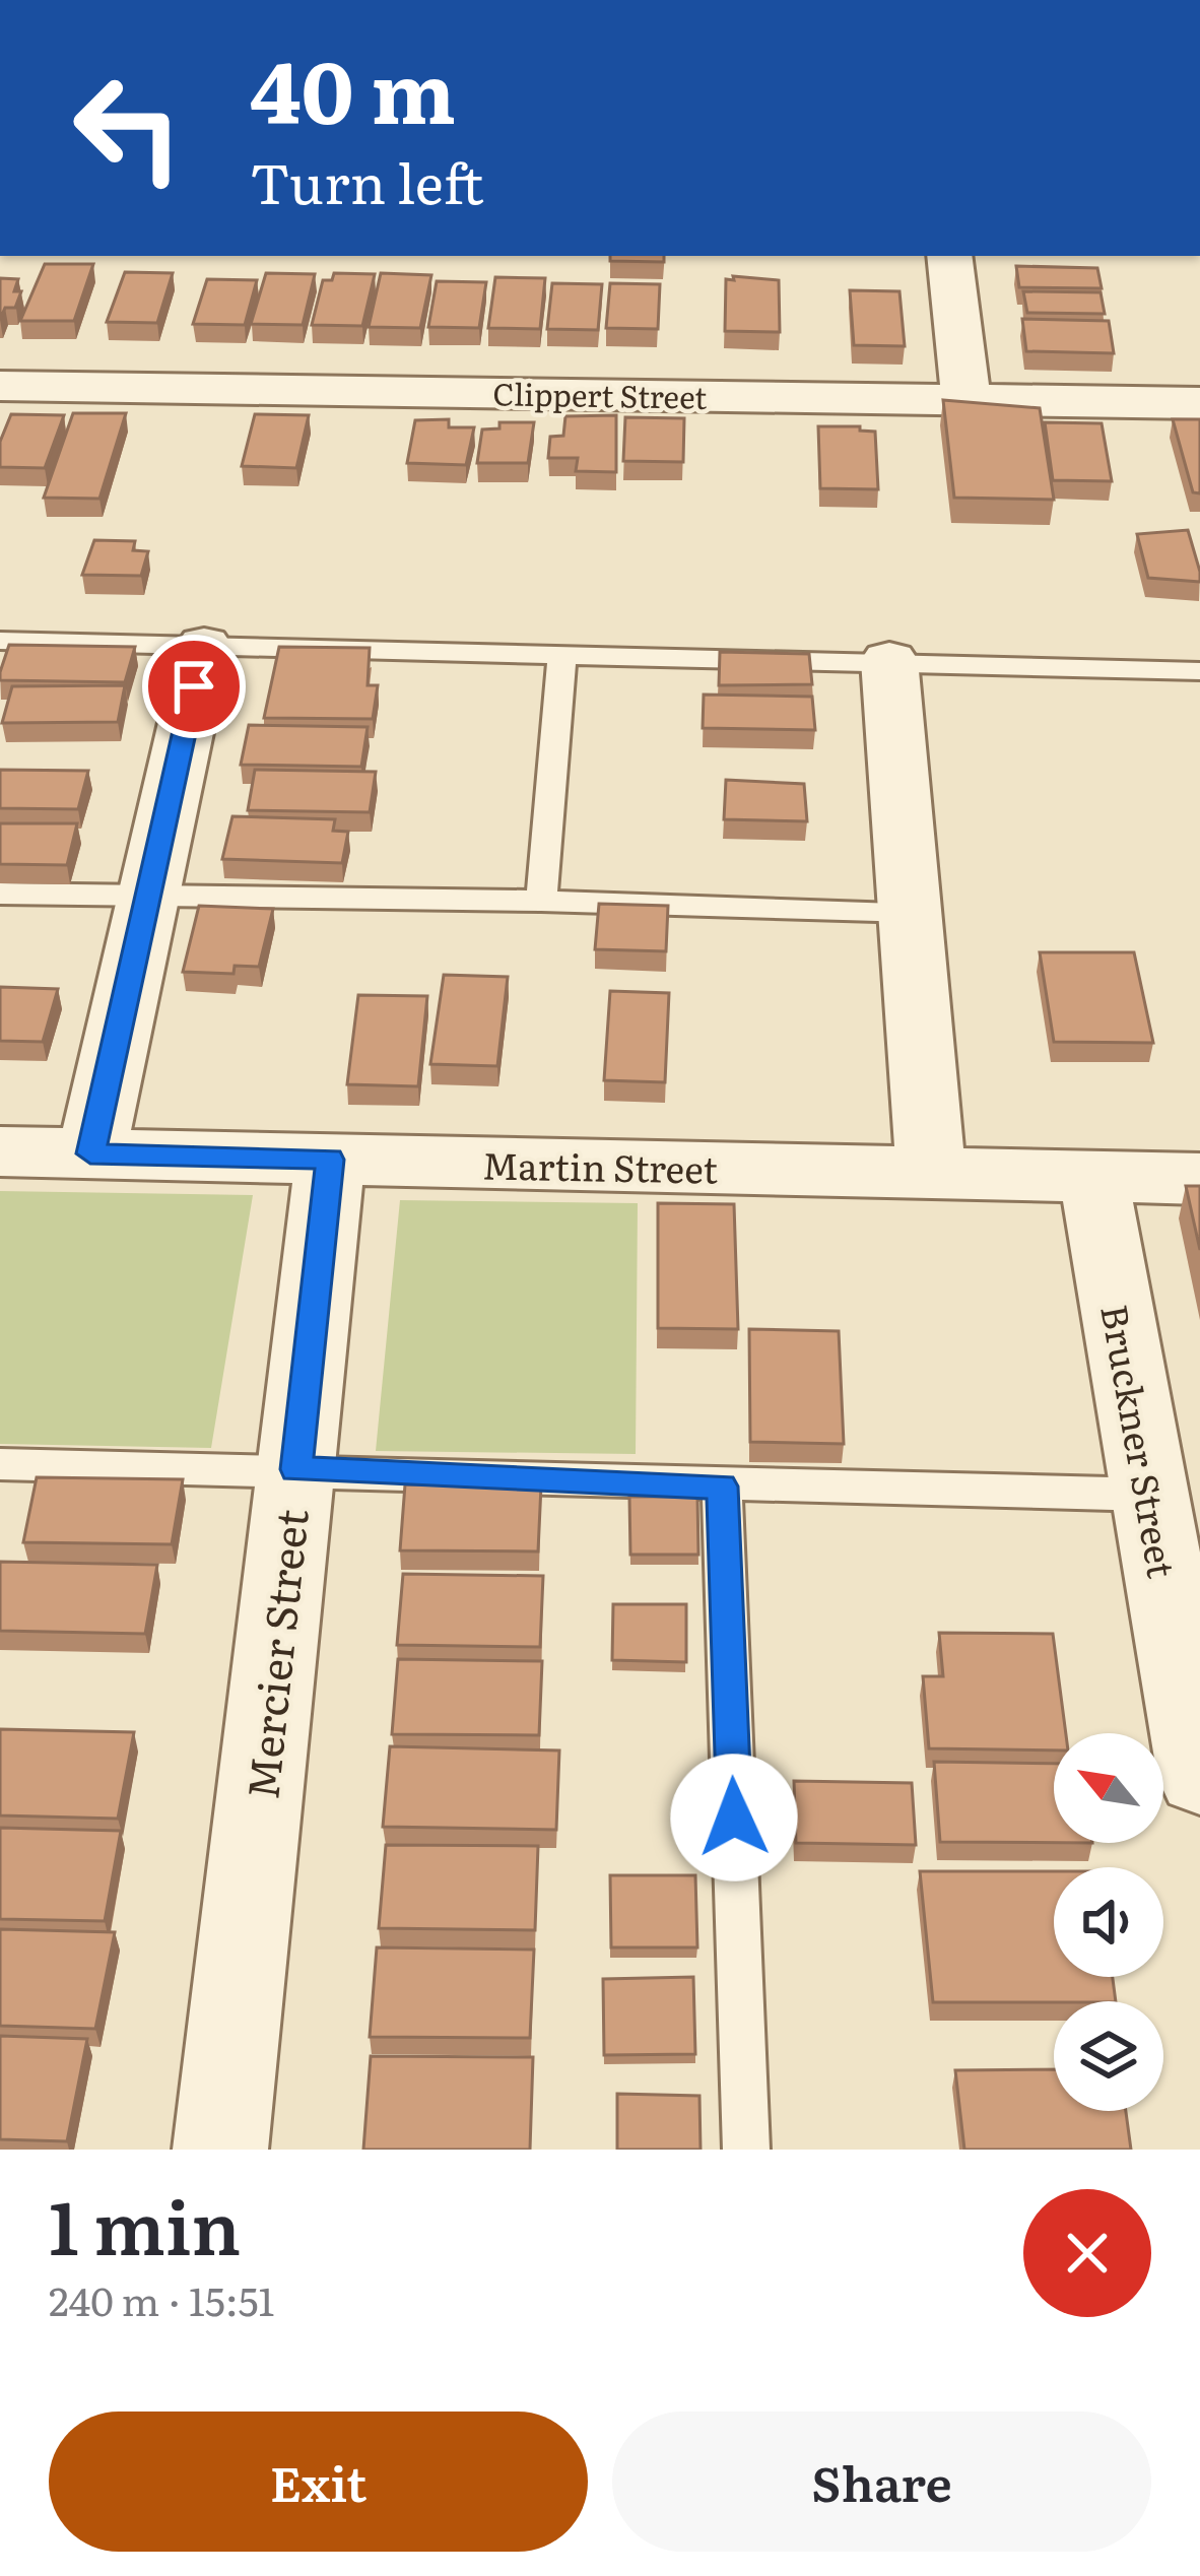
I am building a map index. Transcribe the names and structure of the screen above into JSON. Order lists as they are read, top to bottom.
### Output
{
  "streets": {
    "street": [
      "Clippert Street",
      "Martin Street",
      "Bruckner Street",
      "Mercier Street"
    ]
  },
  "crossings": [
    ["Martin Street", "Bruckner Street"],
    ["Martin Street", "Mercier Street"]
  ],
  "north": "top left",
  "page": {
    "turn": ["40 m", "Turn left"],
    "heading": ["1 min", "240 m · 15:51"],
    "buttons": ["Exit", "Share"]
  }
}
